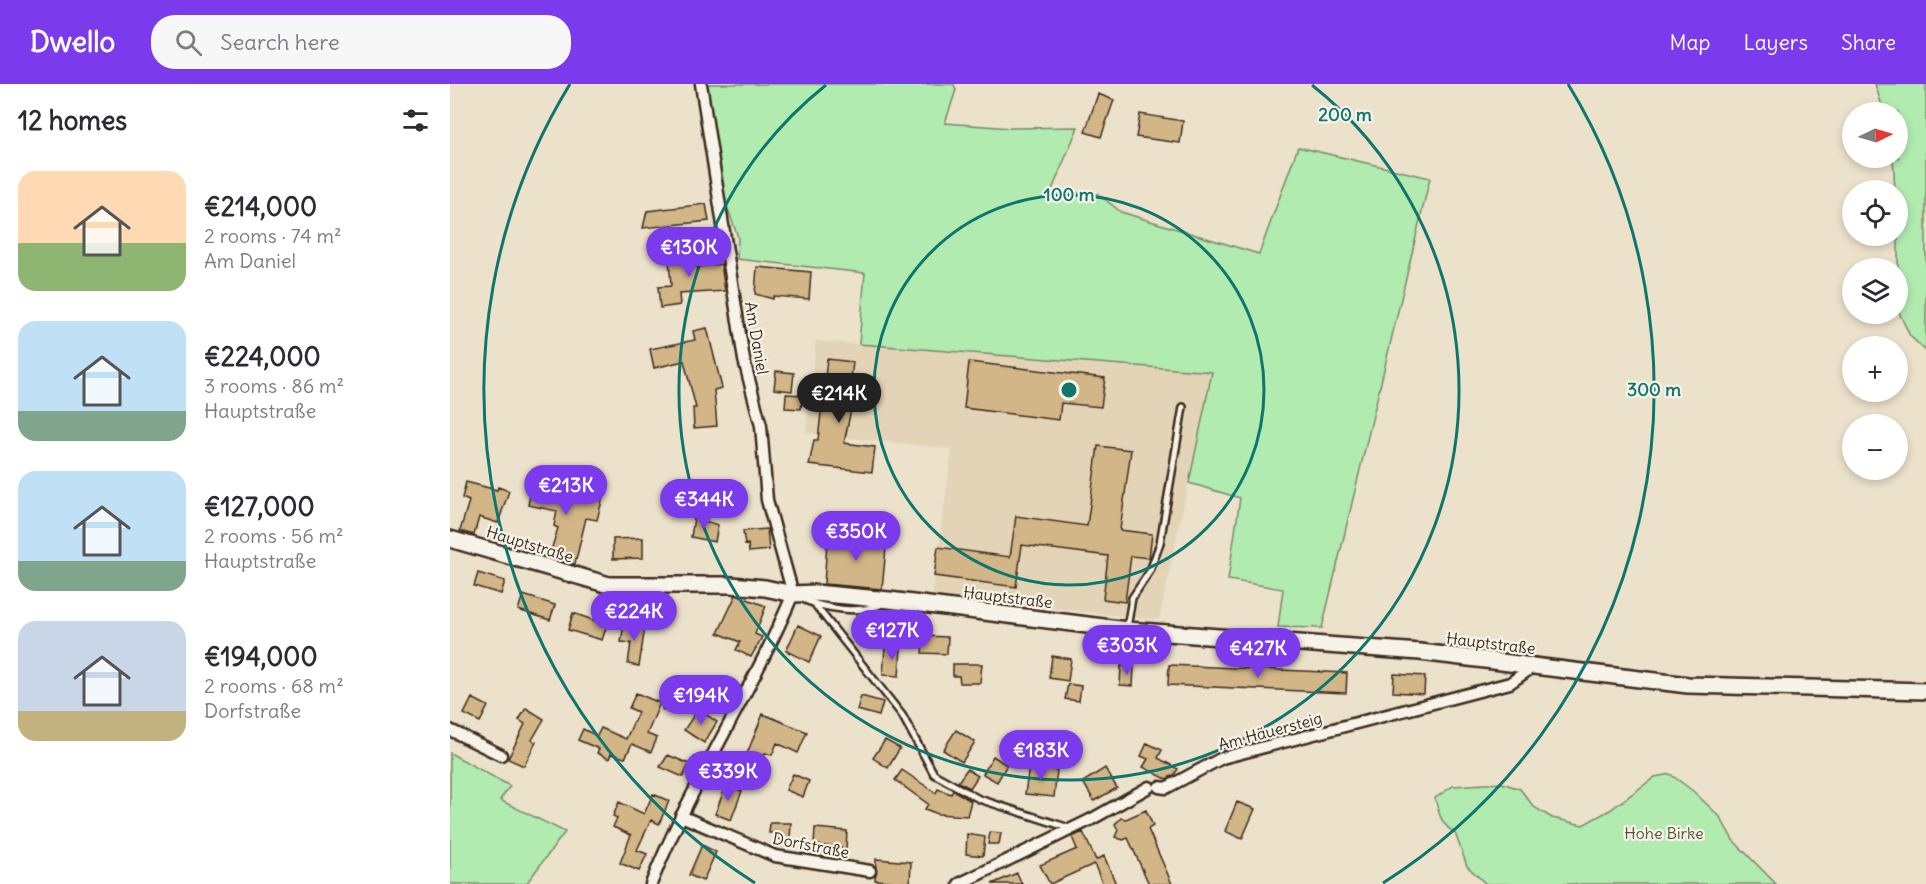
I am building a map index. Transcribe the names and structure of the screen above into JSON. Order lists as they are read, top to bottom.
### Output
{
  "streets": {
    "street": [
      "Am Daniel",
      "Hauptstraße",
      "Am Häuersteig",
      "Dorfstraße"
    ]
  },
  "crossings": [
    ["Am Daniel", "Hauptstraße"],
    ["Hauptstraße", "Am Häuersteig"]
  ],
  "parks": ["Hohe Birke"],
  "north": "right",
  "page": {
    "header": "Dwello",
    "search": "Search here",
    "nav": ["Map", "Layers", "Share"],
    "heading": "12 homes",
    "map_buttons": ["+", "−"],
    "list": [
      {
        "name": "€214,000",
        "note": "2 rooms · 74 m² · Am Daniel"
      },
      {
        "name": "€224,000",
        "note": "3 rooms · 86 m² · Hauptstraße"
      },
      {
        "name": "€127,000",
        "note": "2 rooms · 56 m² · Hauptstraße"
      },
      {
        "name": "€194,000",
        "note": "2 rooms · 68 m² · Dorfstraße"
      }
    ],
    "price": [
      "€130K",
      "€214K",
      "€213K",
      "€344K",
      "€350K",
      "€224K",
      "€127K",
      "€303K",
      "€427K",
      "€194K",
      "€183K",
      "€339K"
    ]
  },
  "rings": ["200 m", "100 m", "300 m"]
}
